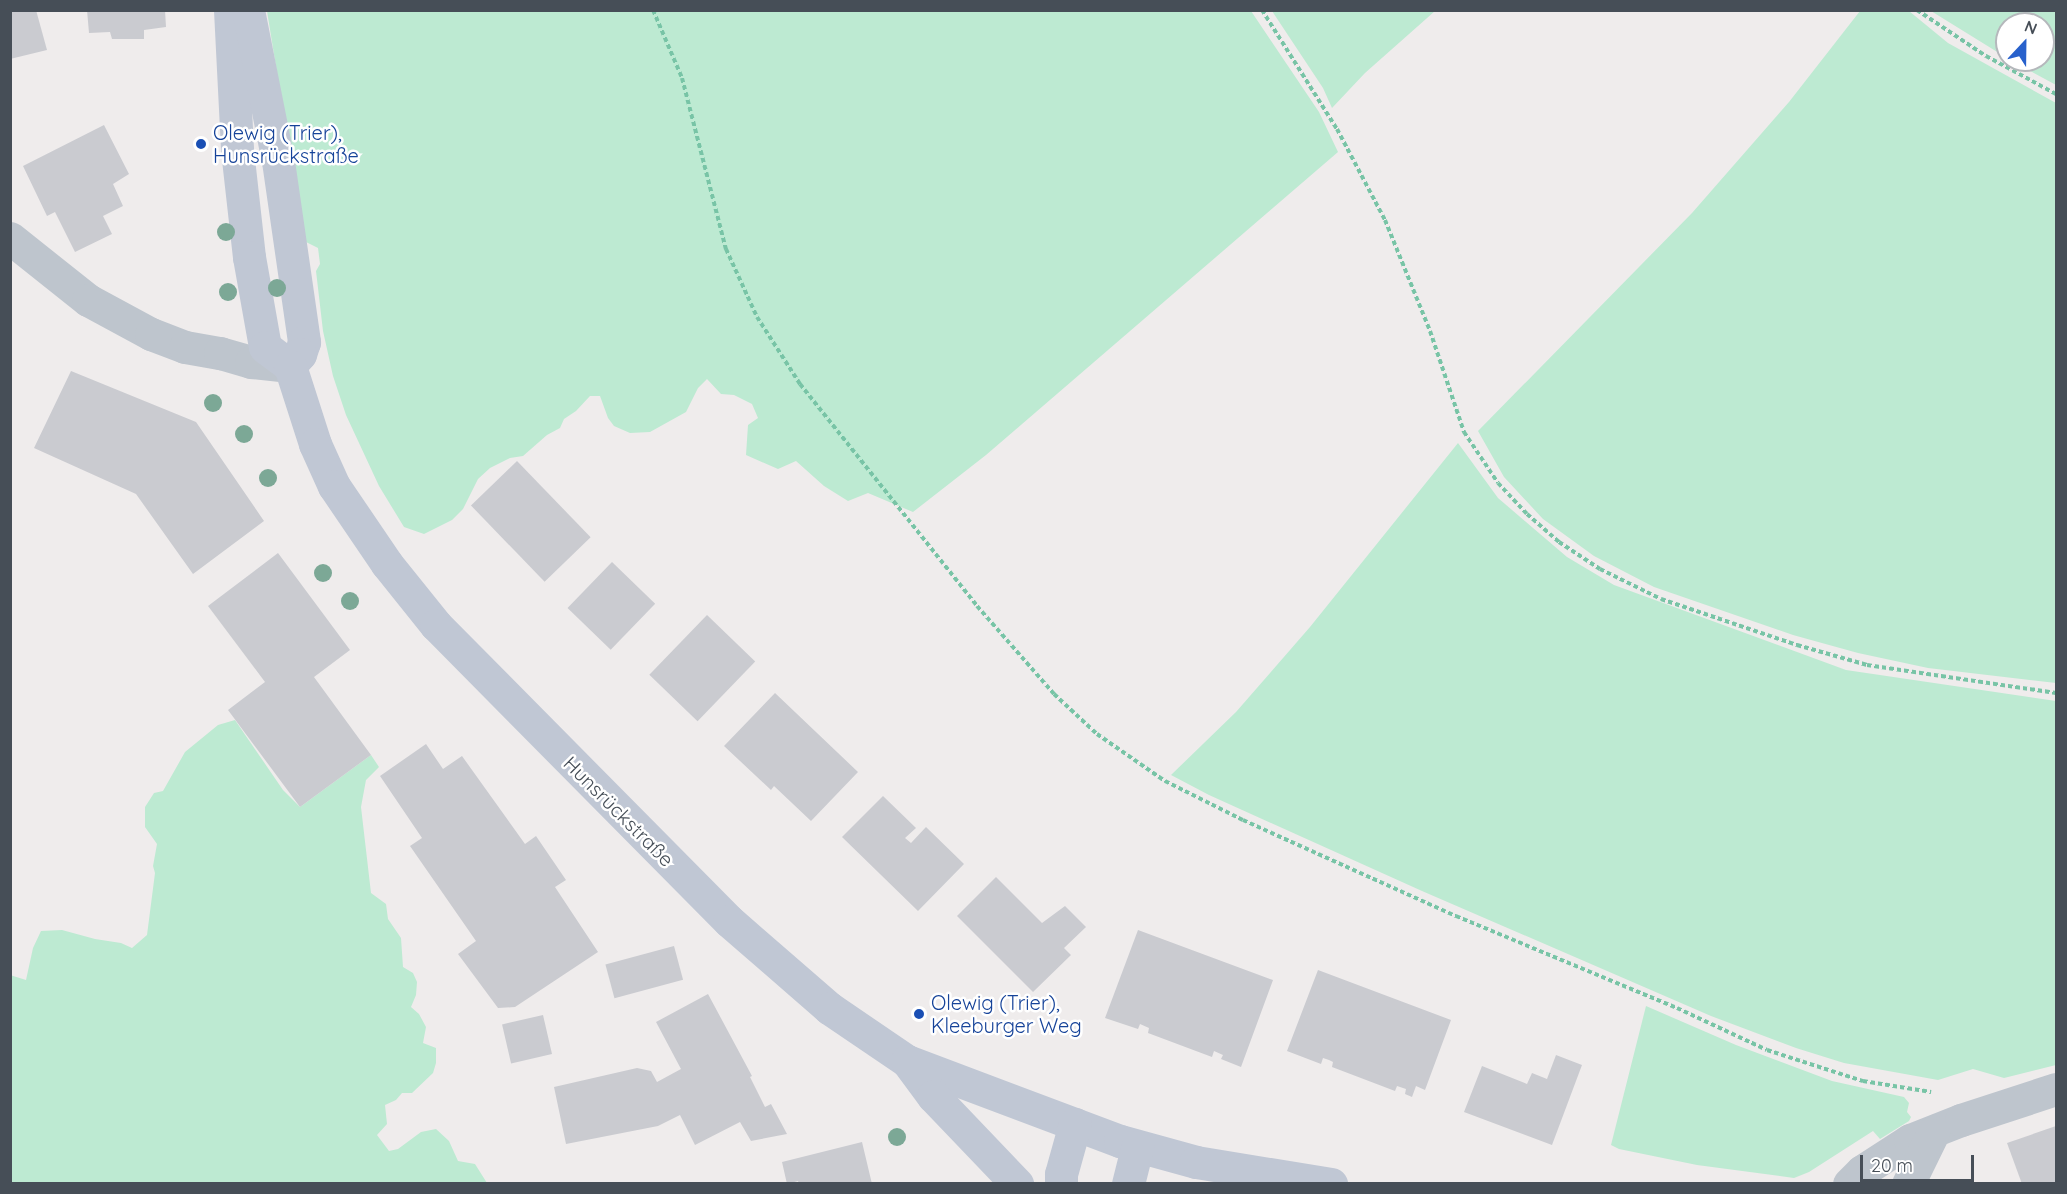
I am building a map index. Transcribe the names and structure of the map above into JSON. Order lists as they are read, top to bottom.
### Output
{
  "streets": {
    "main road": ["Hunsrückstraße"]
  },
  "places": ["Olewig (Trier), Hunsrückstraße", "Olewig (Trier), Kleeburger Weg"],
  "scale_bar": "20 m",
  "north": "top"
}
